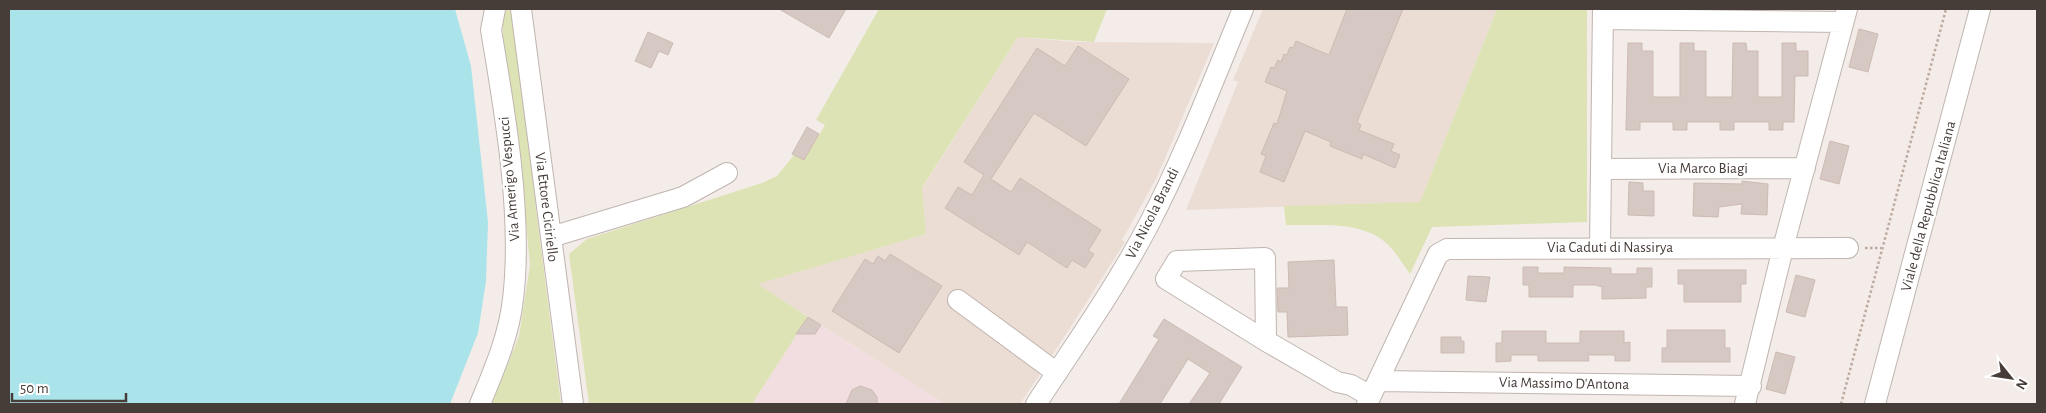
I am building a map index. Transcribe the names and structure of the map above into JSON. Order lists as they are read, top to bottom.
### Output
{
  "streets": {
    "street": [
      "Via Marco Biagi",
      "Via Amerigo Vespucci",
      "Viale della Repubblica Italiana",
      "Via Ettore Ciciriello",
      "Via Nicola Brandi",
      "Via Caduti di Nassirya",
      "Via Massimo D'Antona"
    ]
  },
  "crossings": [
    ["Via Caduti di Nassirya", "Via Massimo D'Antona"]
  ],
  "scale_bar": "50 m",
  "north": "bottom right"
}
